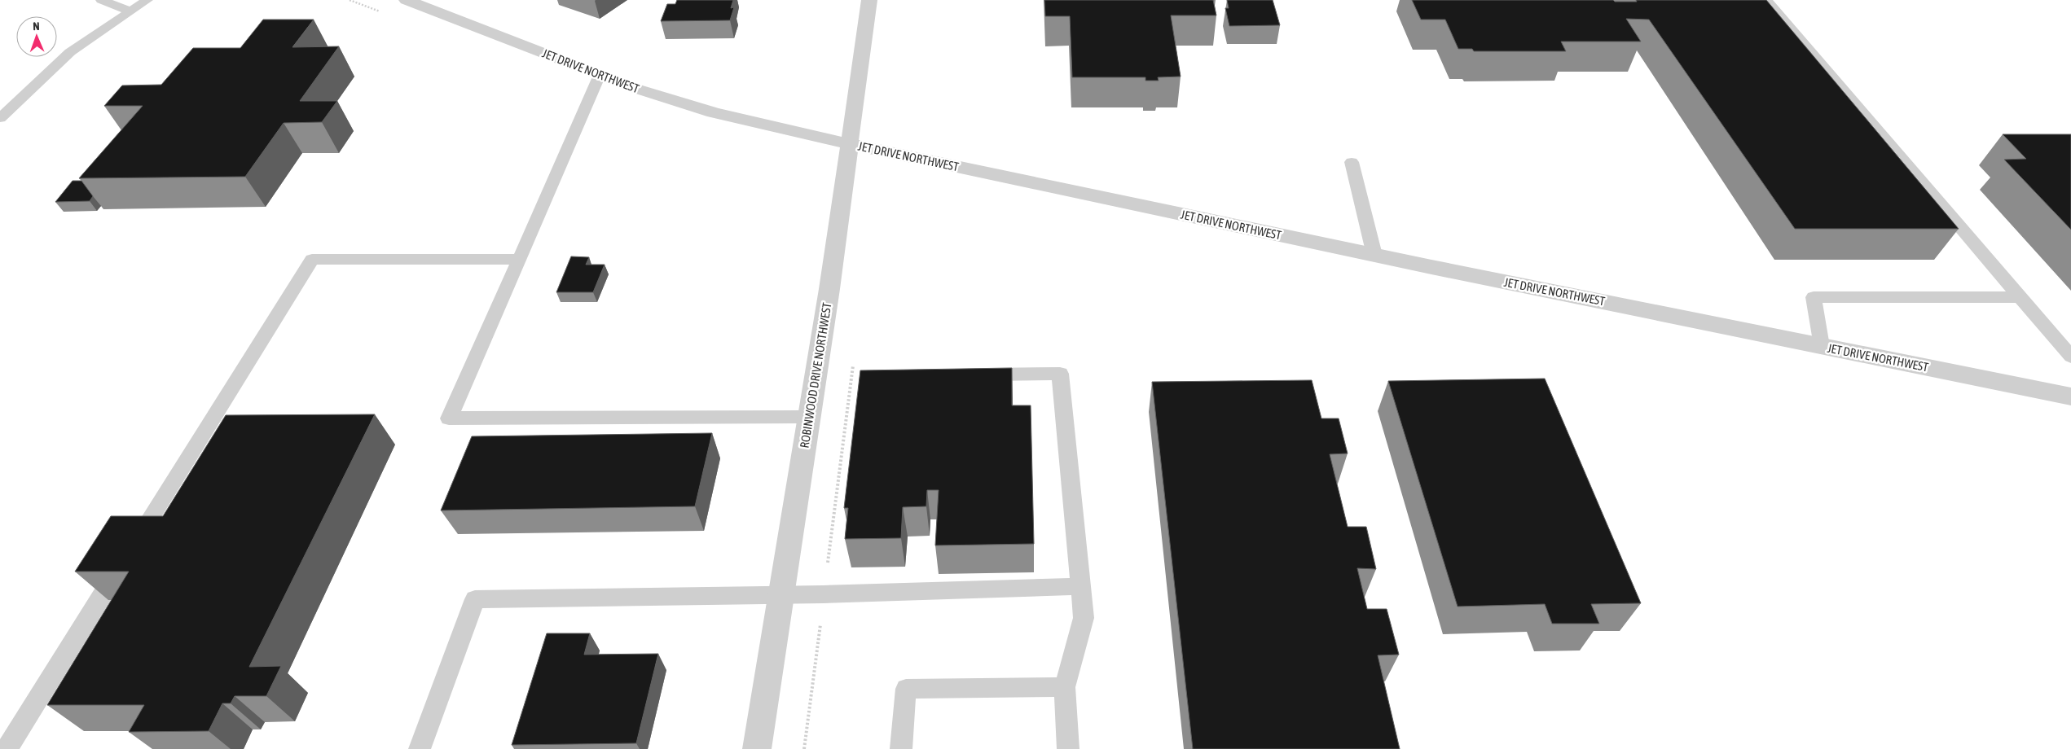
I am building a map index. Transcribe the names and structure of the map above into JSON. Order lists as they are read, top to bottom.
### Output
{
  "streets": {
    "street": ["JET DRIVE NORTHWEST", "ROBINWOOD DRIVE NORTHWEST"]
  },
  "crossings": [
    ["JET DRIVE NORTHWEST", "ROBINWOOD DRIVE NORTHWEST"]
  ],
  "north": "top"
}
